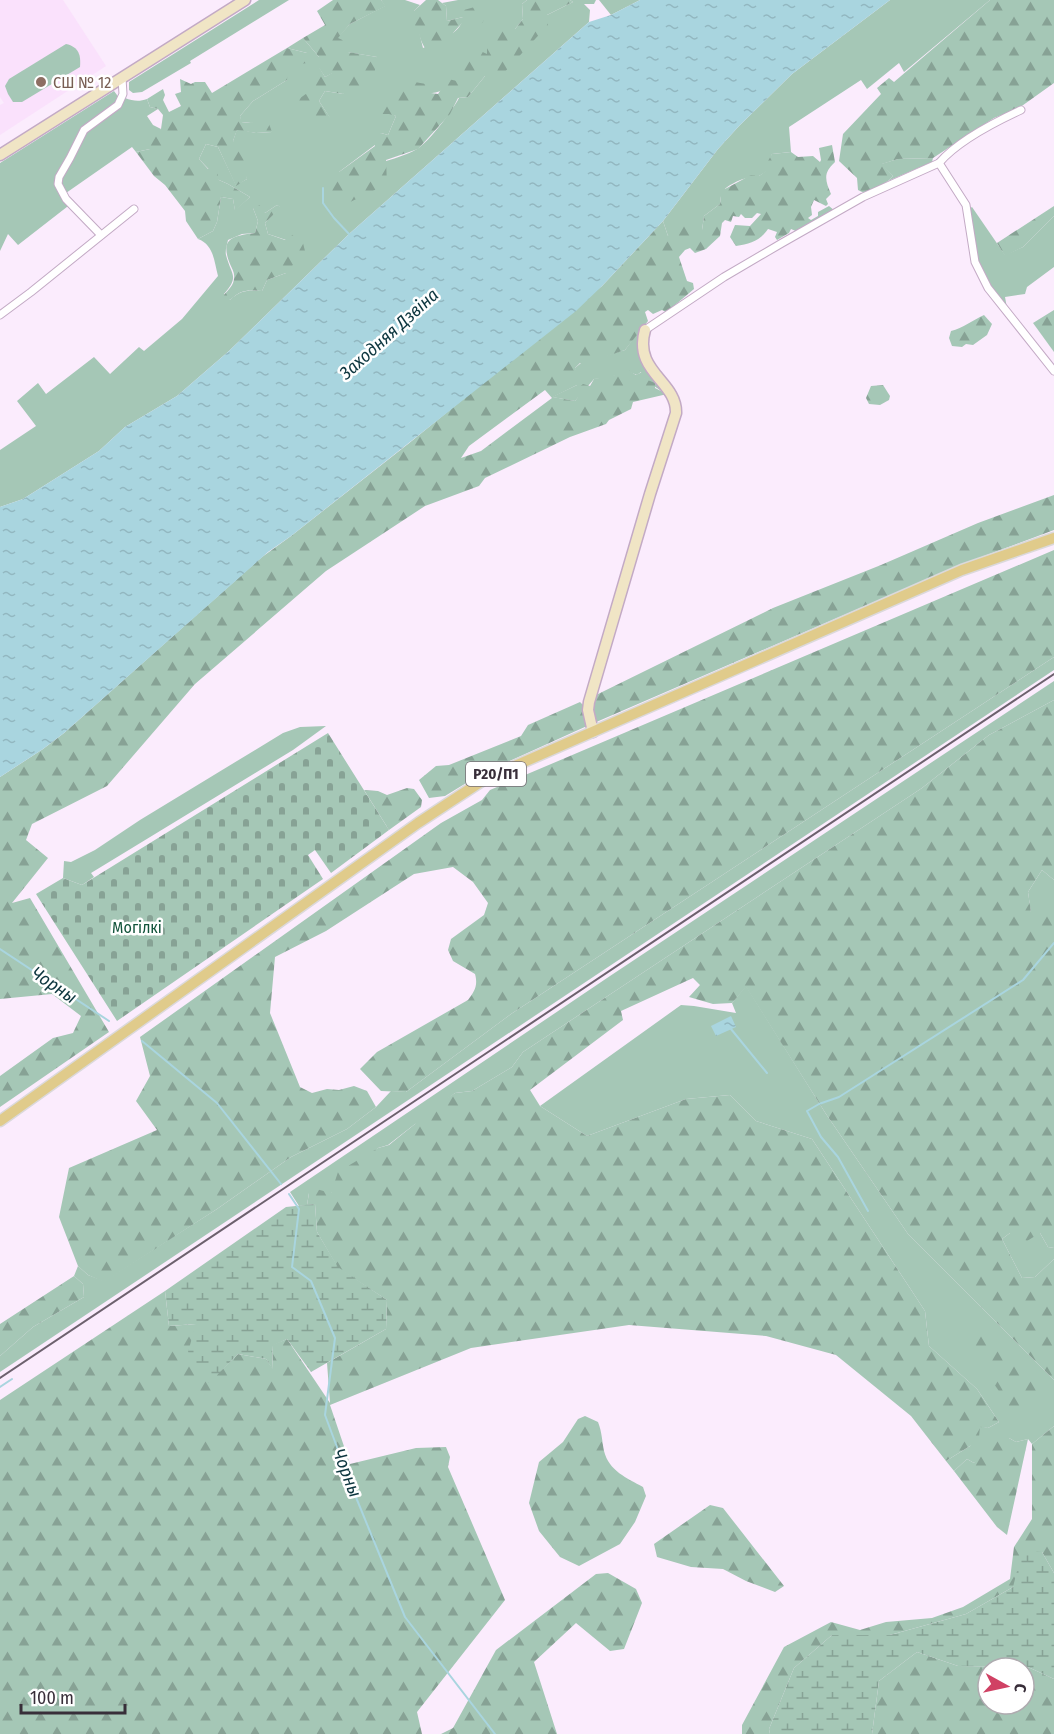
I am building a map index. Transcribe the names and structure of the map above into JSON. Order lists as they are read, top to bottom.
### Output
{
  "streets": {
    "main road": ["Р20/П1"]
  },
  "water": ["Заходняя Дзвіна", "Чорны"],
  "parks": ["Могілкі"],
  "places": ["СШ № 12"],
  "scale_bar": "100 m",
  "north": "right"
}
